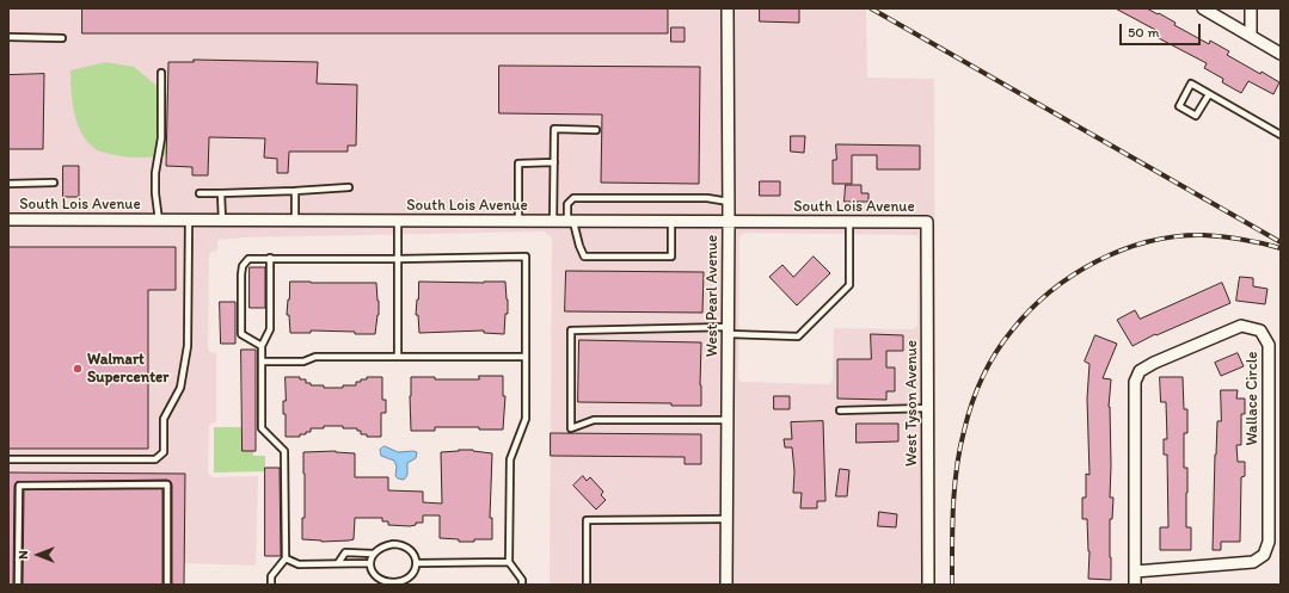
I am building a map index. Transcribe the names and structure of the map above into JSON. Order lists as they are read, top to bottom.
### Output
{
  "streets": {
    "street": [
      "South Lois Avenue",
      "West Pearl Avenue",
      "Wallace Circle",
      "West Tyson Avenue"
    ]
  },
  "crossings": [
    ["South Lois Avenue", "West Pearl Avenue"],
    ["South Lois Avenue", "West Tyson Avenue"]
  ],
  "places": ["Walmart Supercenter"],
  "scale_bar": "50 m",
  "north": "left"
}
